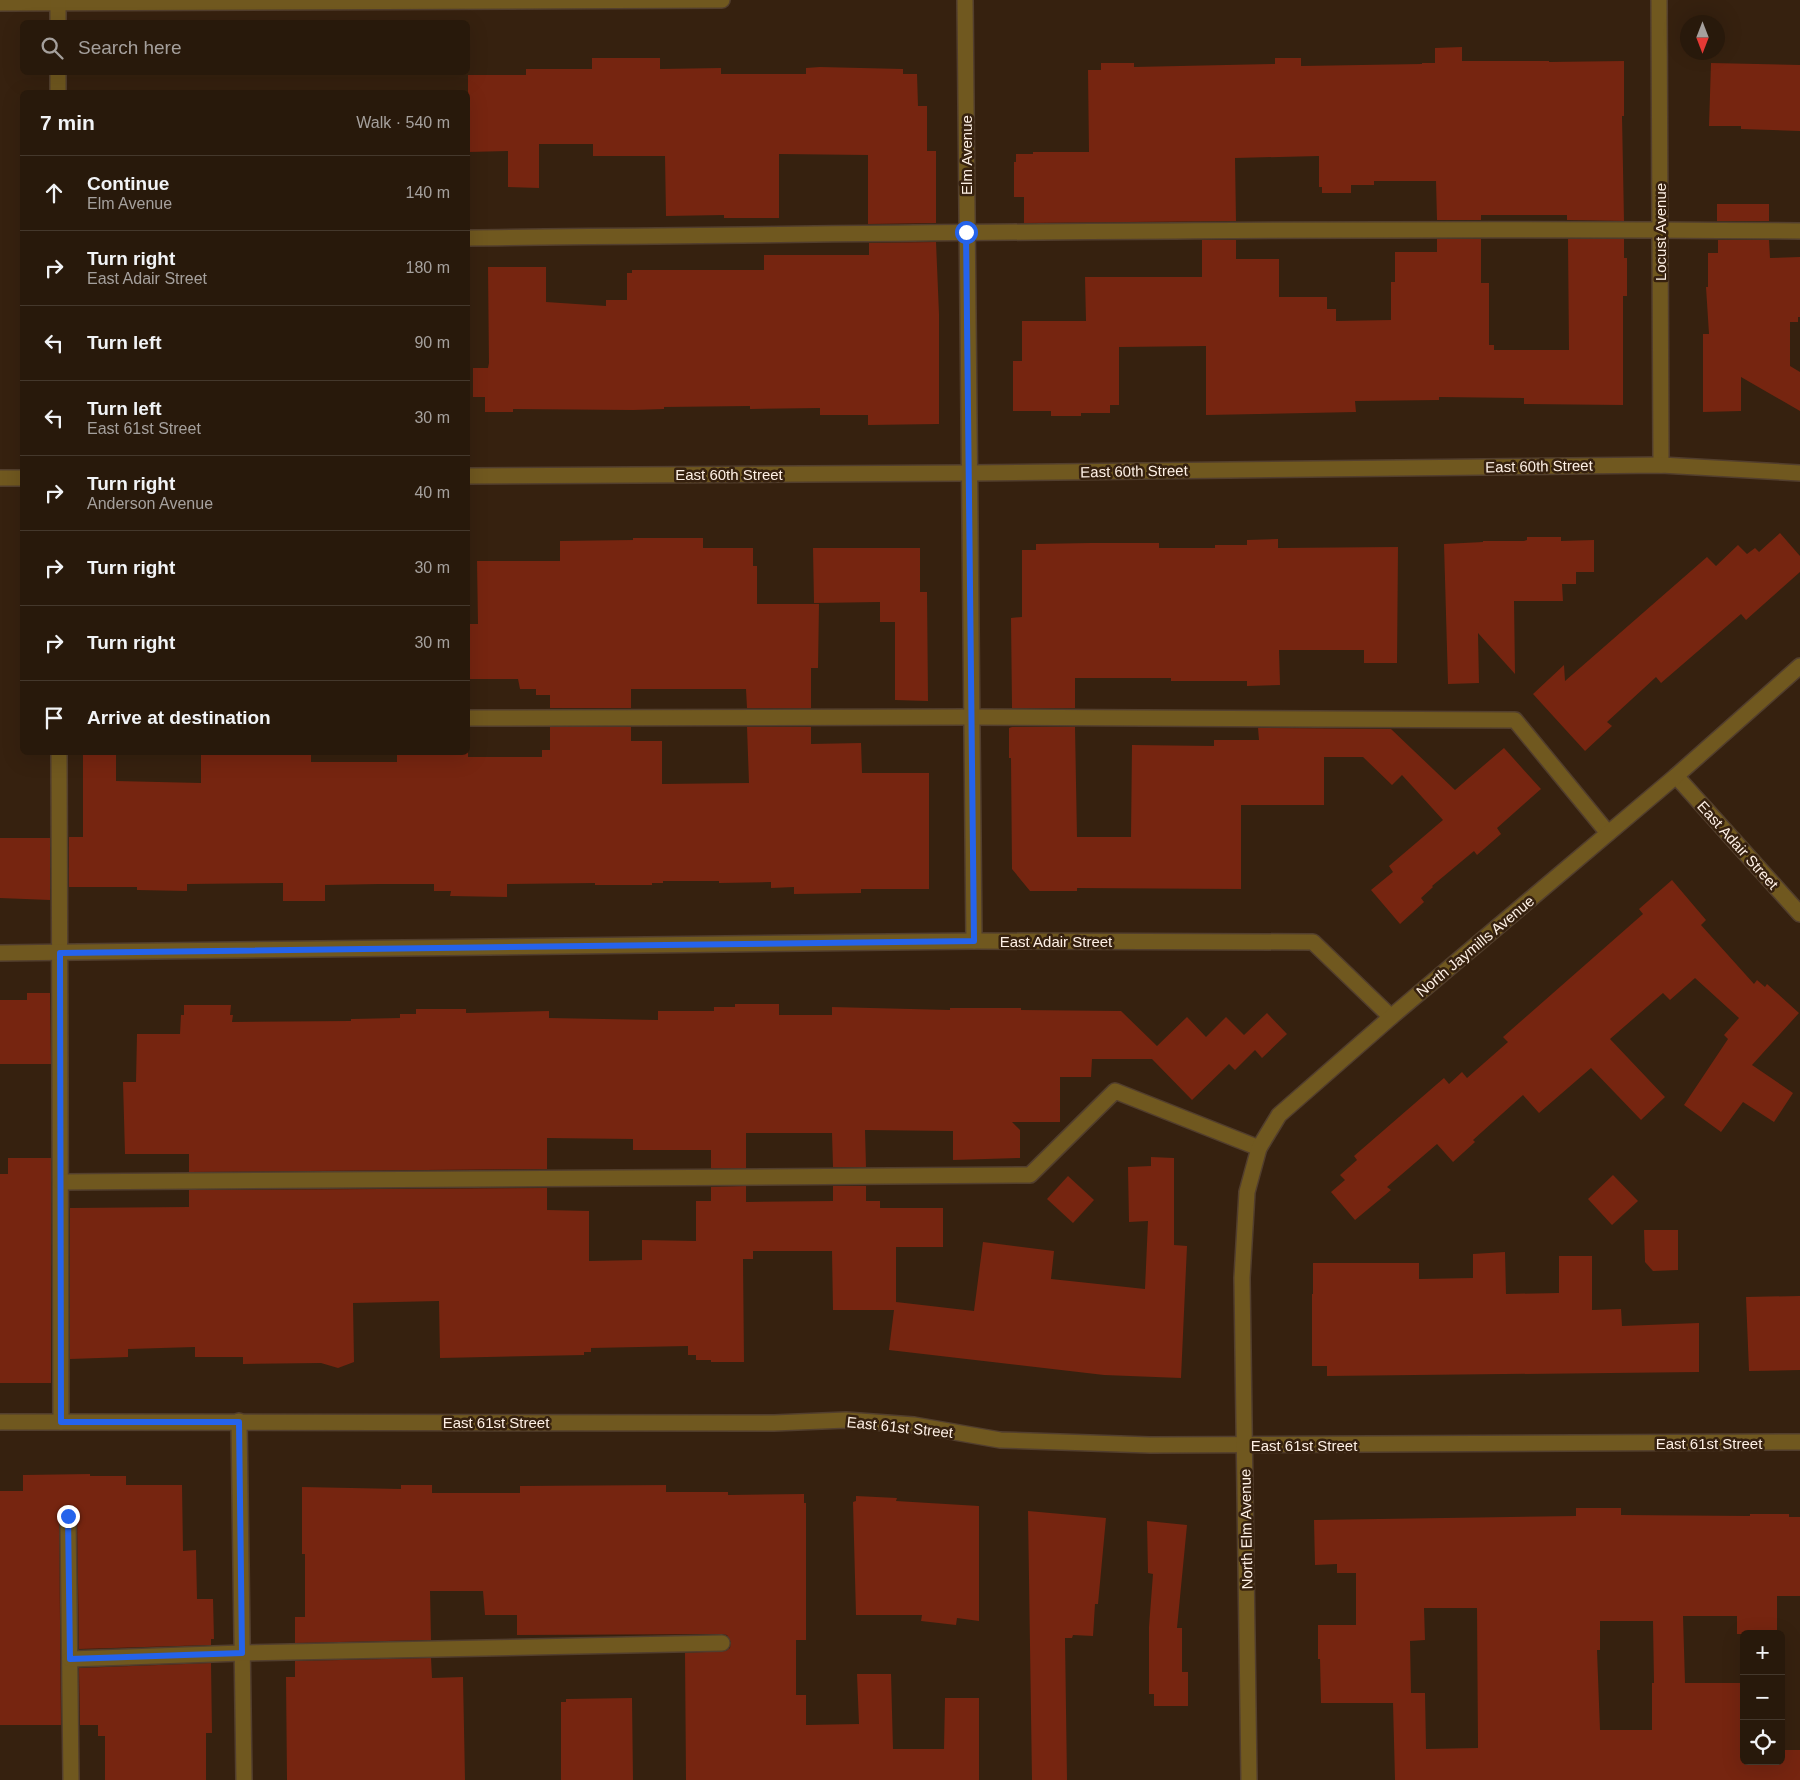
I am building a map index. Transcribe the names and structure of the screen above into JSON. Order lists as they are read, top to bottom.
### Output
{
  "streets": {
    "street": [
      "Elm Avenue",
      "Locust Avenue",
      "East 60th Street",
      "East Adair Street",
      "North Jaymills Avenue",
      "East 61st Street",
      "North Elm Avenue"
    ]
  },
  "crossings": [
    ["Elm Avenue", "East 60th Street"],
    ["Elm Avenue", "East Adair Street"],
    ["Locust Avenue", "East 60th Street"],
    ["East Adair Street", "North Jaymills Avenue"],
    ["North Jaymills Avenue", "North Elm Avenue"],
    ["East 61st Street", "North Elm Avenue"]
  ],
  "north": "bottom",
  "page": {
    "search": "Search here",
    "heading": ["7 min", "Walk · 540 m"],
    "list": [
      ["Continue", "Elm Avenue", "140 m"],
      ["Turn right", "East Adair Street", "180 m"],
      ["Turn left", "90 m"],
      ["Turn left", "East 61st Street", "30 m"],
      ["Turn right", "Anderson Avenue", "40 m"],
      ["Turn right", "30 m"],
      ["Turn right", "30 m"],
      "Arrive at destination"
    ],
    "map_buttons": ["+", "−"]
  }
}
